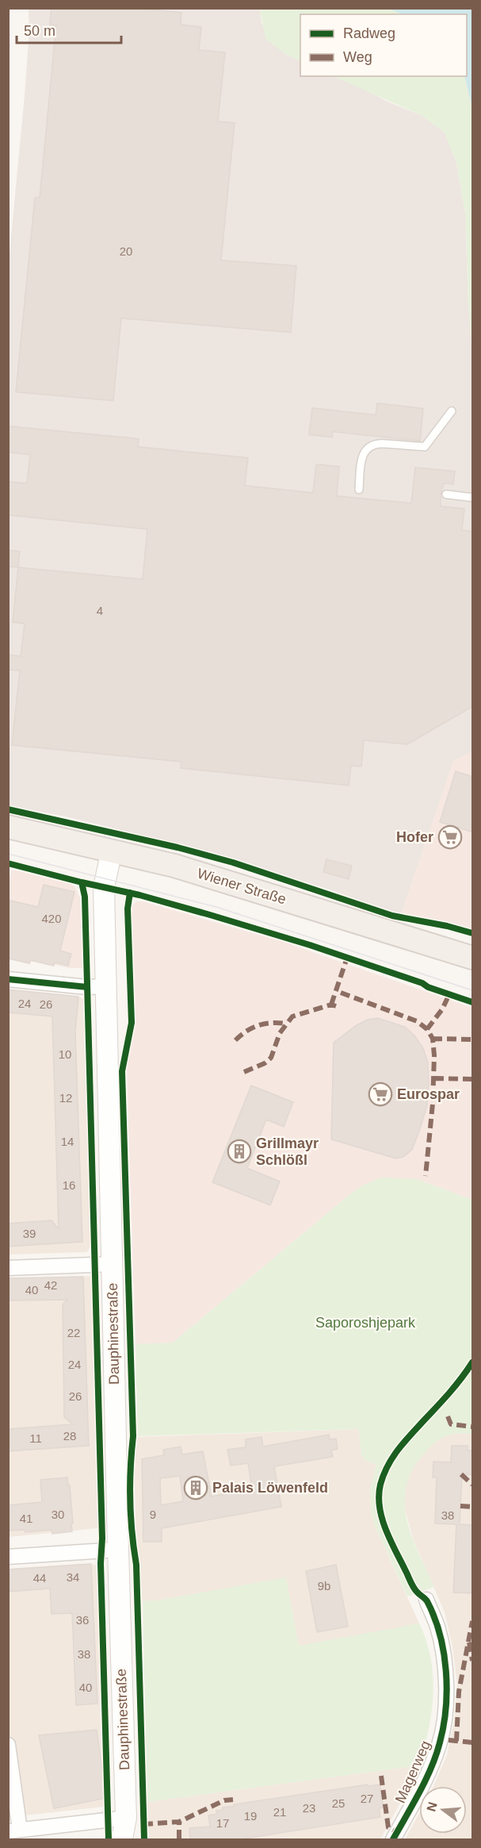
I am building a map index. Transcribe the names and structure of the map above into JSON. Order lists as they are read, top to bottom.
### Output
{
  "streets": {
    "main road": ["Wiener Straße", "Dauphinestraße"],
    "street": ["Magerweg"]
  },
  "crossings": [
    ["Wiener Straße", "Dauphinestraße"]
  ],
  "parks": ["Saporoshjepark"],
  "places": {
    "supermarket": ["Hofer", "Eurospar"],
    "building": ["Grillmayr Schlößl", "Palais Löwenfeld"]
  },
  "house_numbers": [
    "20",
    "4",
    "420",
    "24",
    "26",
    "10",
    "12",
    "14",
    "16",
    "39",
    "42",
    "40",
    "22",
    "24",
    "26",
    "28",
    "11",
    "30",
    "9",
    "38",
    "41",
    "34",
    "44",
    "9b",
    "36",
    "38",
    "40",
    "27",
    "25",
    "23",
    "21",
    "19",
    "17"
  ],
  "legend": ["Radweg", "Weg"],
  "scale_bar": "50 m",
  "north": "left"
}
